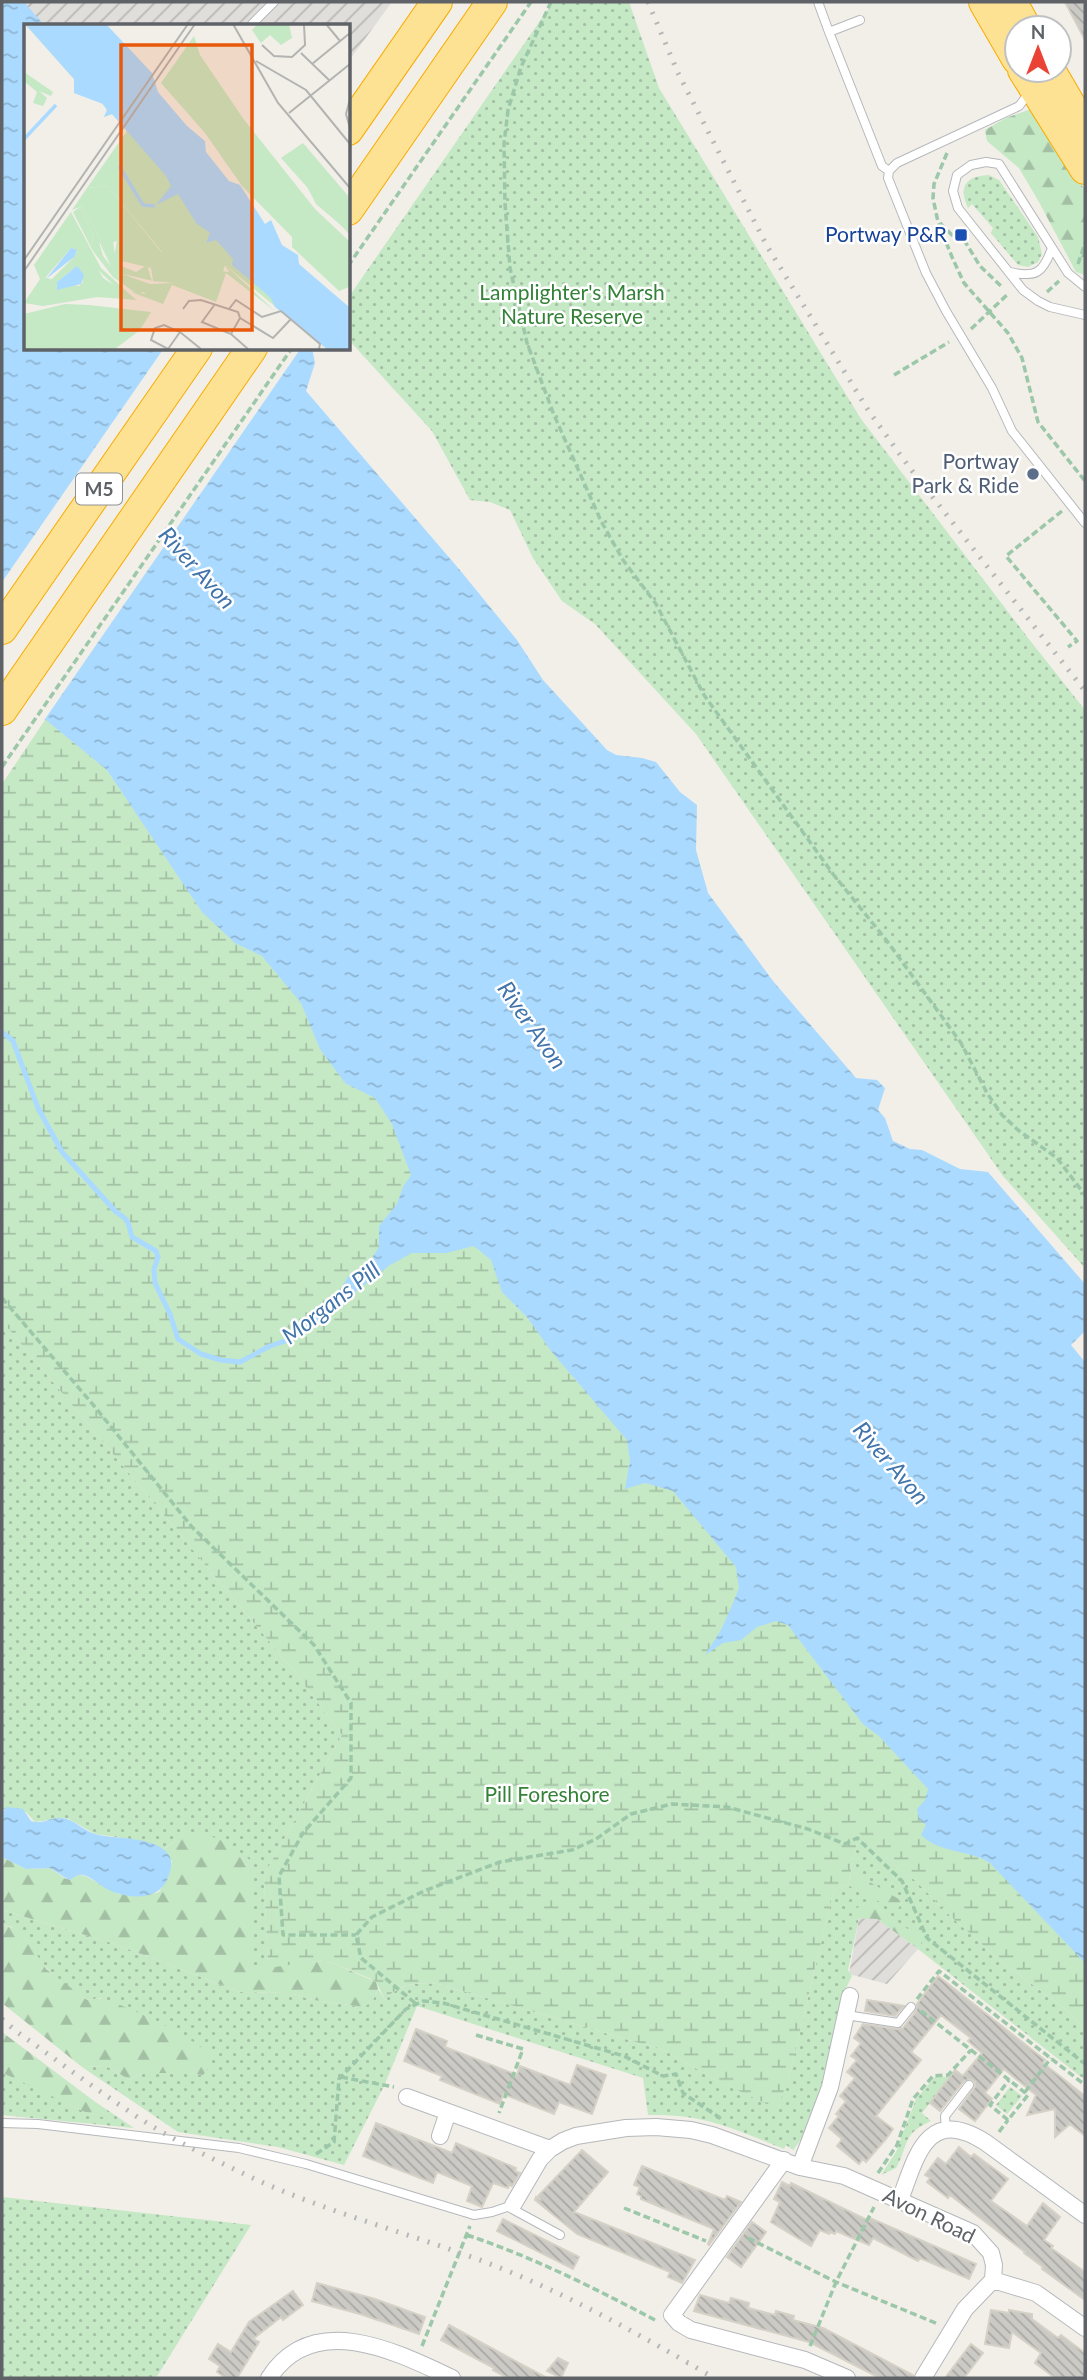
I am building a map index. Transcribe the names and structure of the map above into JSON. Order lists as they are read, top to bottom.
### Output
{
  "streets": {
    "highway": ["M5"],
    "street": ["Avon Road"]
  },
  "water": ["River Avon", "Morgans Pill"],
  "parks": ["Lamplighter's Marsh Nature Reserve", "Pill Foreshore"],
  "places": {
    "transit": ["Portway P&R"],
    "other": ["Portway Park & Ride"]
  },
  "north": "top"
}
